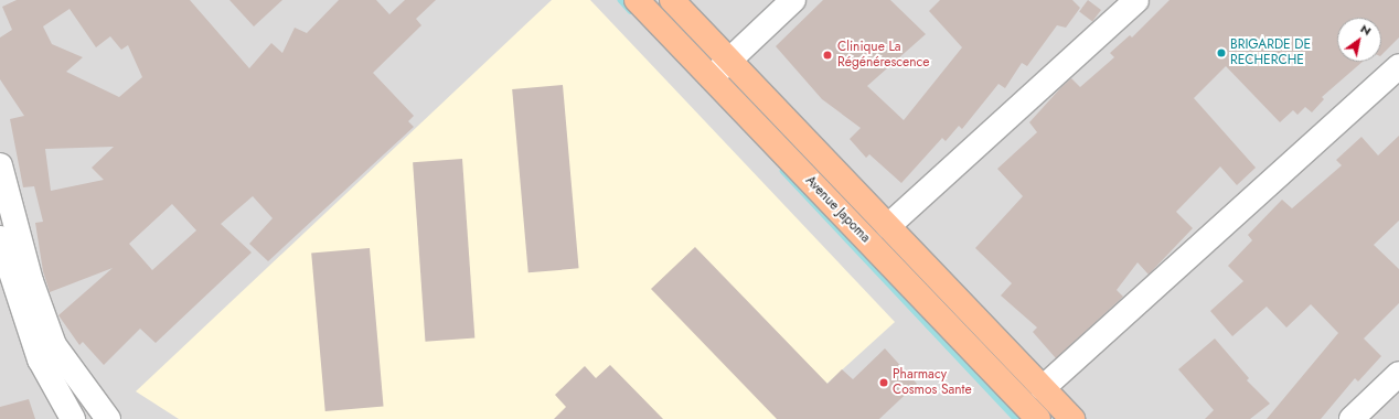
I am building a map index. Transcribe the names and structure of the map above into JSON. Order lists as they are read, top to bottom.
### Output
{
  "streets": {
    "main road": ["Avenue Japoma"]
  },
  "places": ["BRIGARDE DE RECHERCHE", "Clinique La Régénérescence", "Pharmacy Cosmos Sante"],
  "north": "top right"
}
